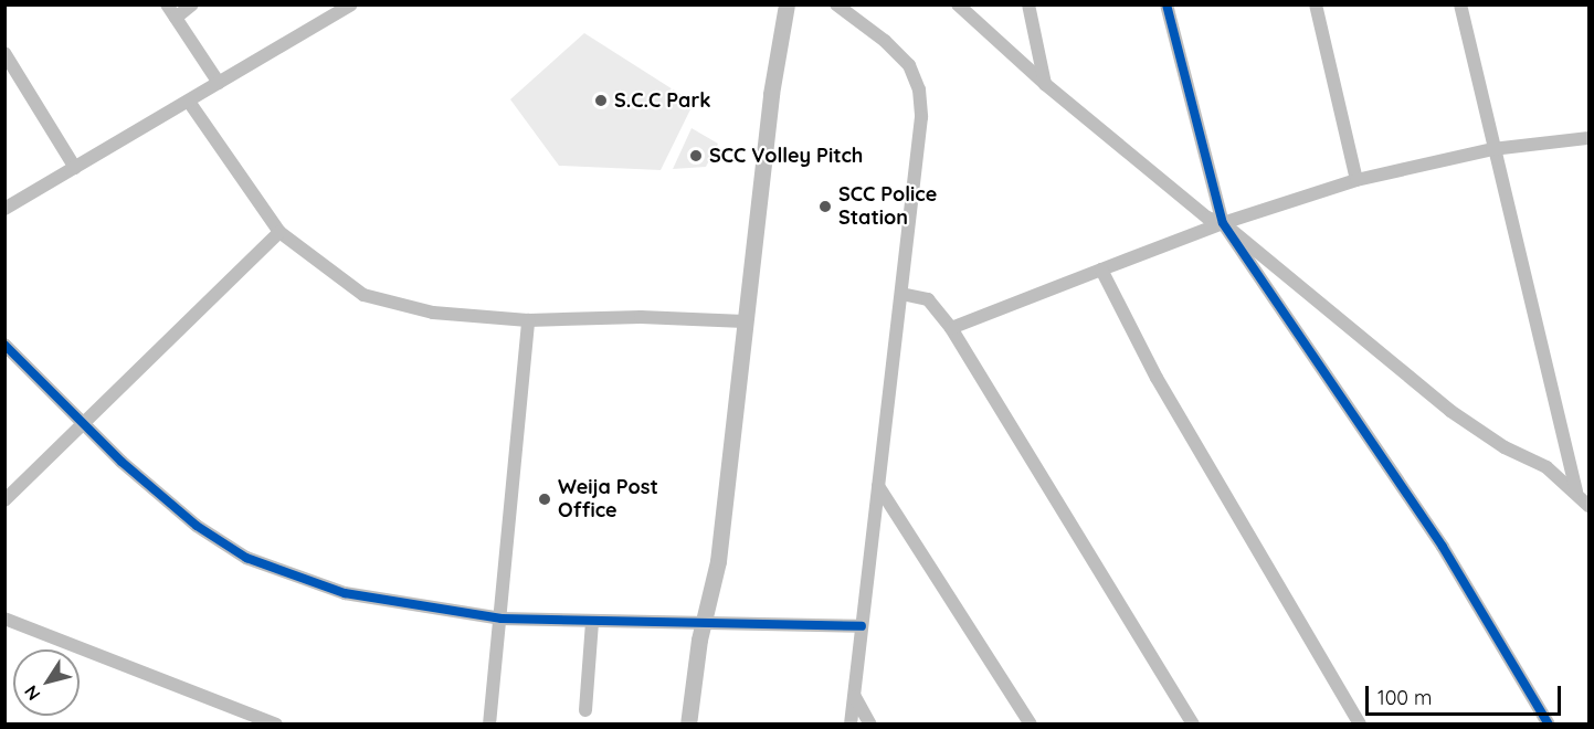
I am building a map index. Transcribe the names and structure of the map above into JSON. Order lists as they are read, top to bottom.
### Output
{
  "places": [
    "S.C.C Park",
    "SCC Volley Pitch",
    "SCC Police Station",
    "Weija Post Office"
  ],
  "scale_bar": "100 m",
  "north": "bottom left"
}
